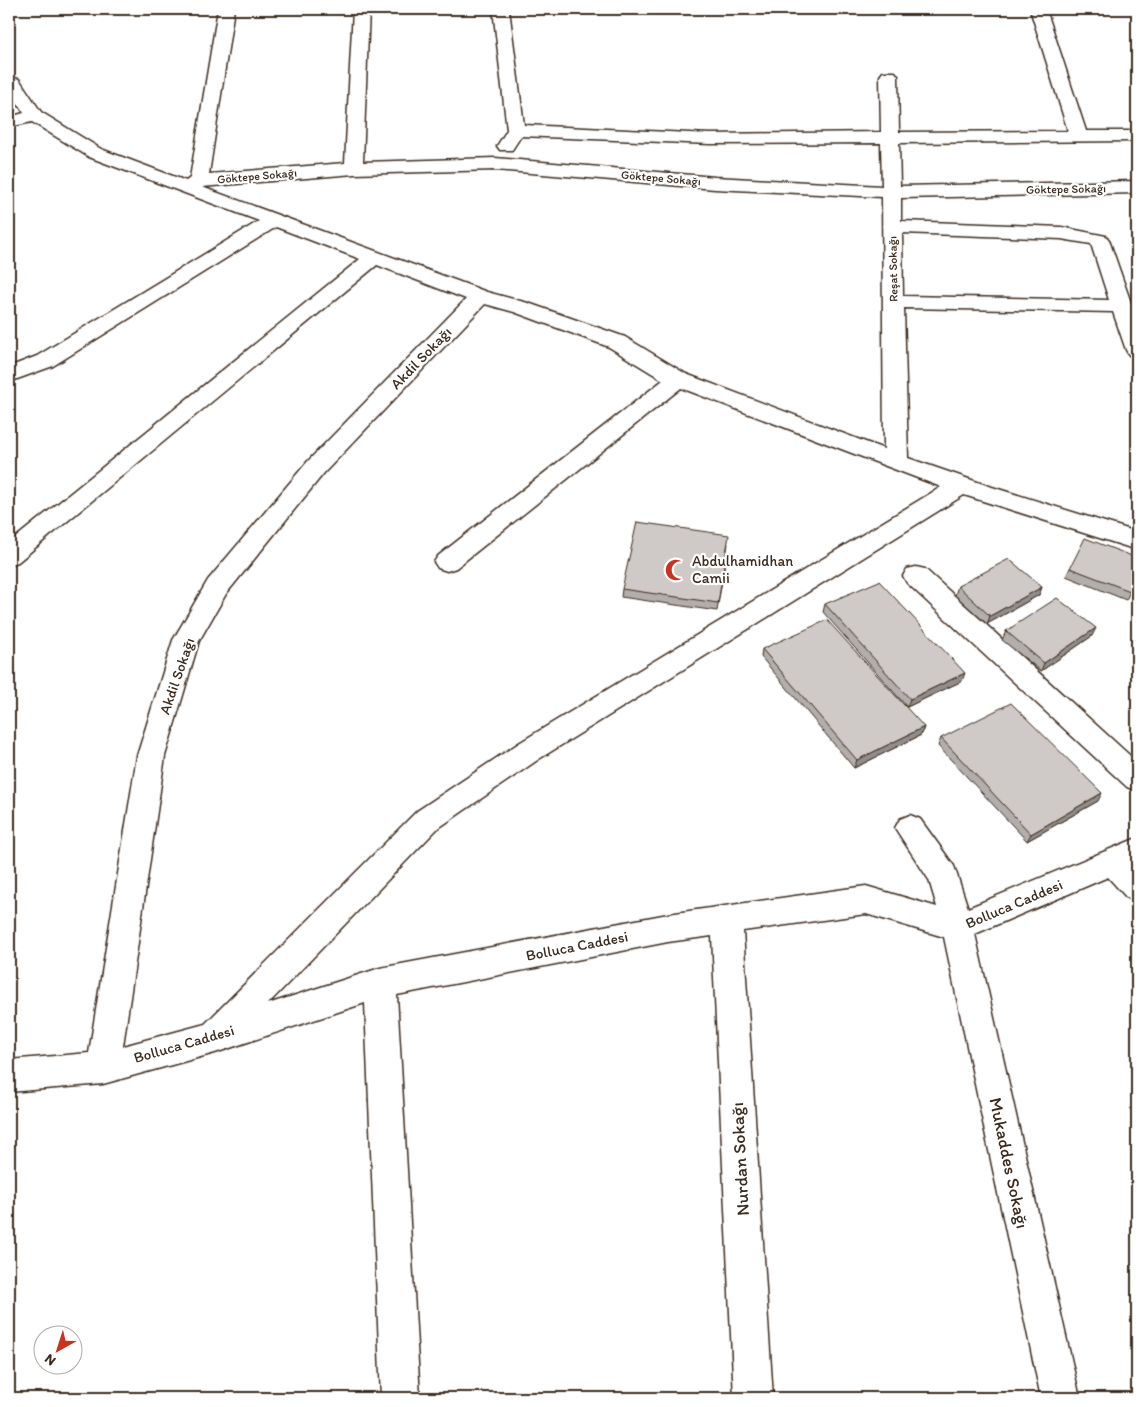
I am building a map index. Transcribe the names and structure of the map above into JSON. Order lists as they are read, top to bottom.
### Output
{
  "streets": {
    "street": [
      "Göktepe Sokağı",
      "Reşat Sokağı",
      "Akdil Sokağı",
      "Bolluca Caddesi",
      "Nurdan Sokağı",
      "Mukaddes Sokağı"
    ]
  },
  "crossings": [
    ["Göktepe Sokağı", "Reşat Sokağı"],
    ["Akdil Sokağı", "Bolluca Caddesi"],
    ["Bolluca Caddesi", "Nurdan Sokağı"],
    ["Bolluca Caddesi", "Mukaddes Sokağı"]
  ],
  "places": {
    "mosque": ["Abdulhamidhan Camii"]
  },
  "north": "bottom left"
}
